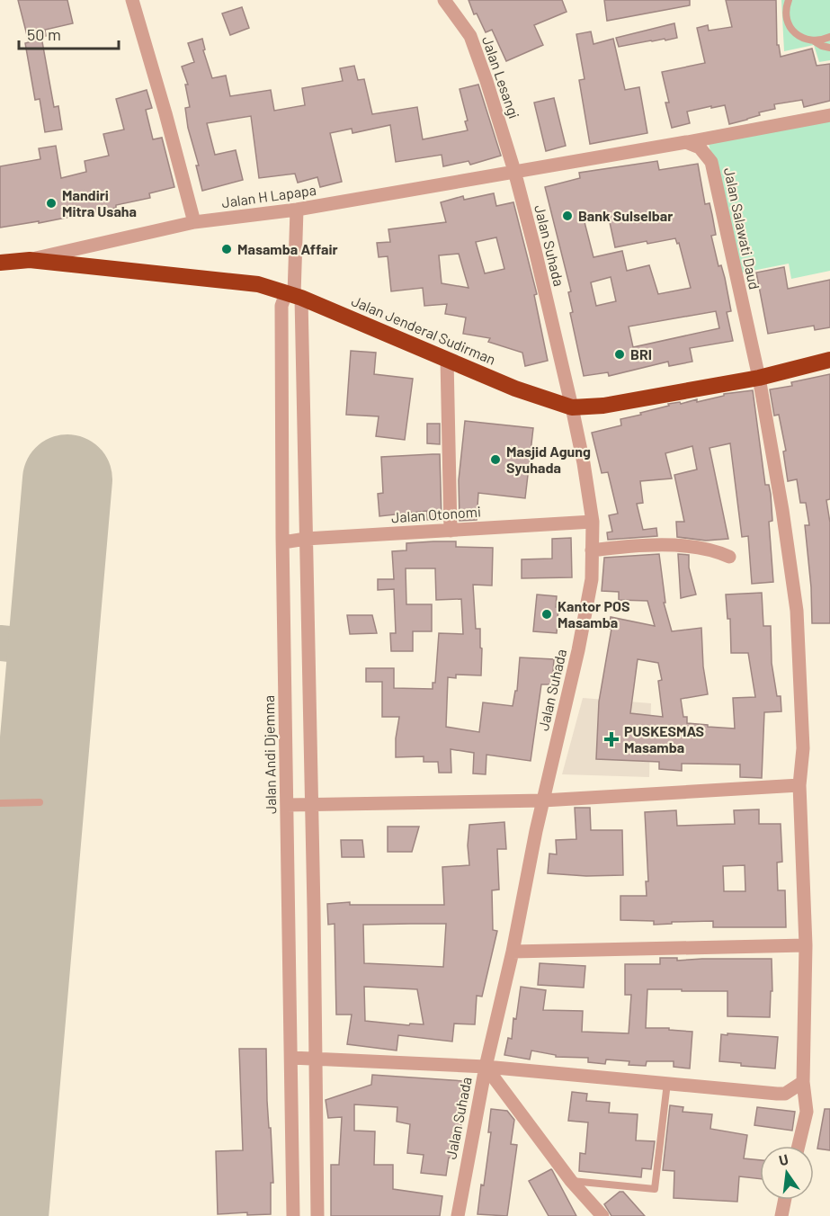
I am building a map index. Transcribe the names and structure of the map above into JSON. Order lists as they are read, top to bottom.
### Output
{
  "streets": {
    "highway": ["Jalan Jenderal Sudirman"],
    "street": [
      "Jalan Lesangi",
      "Jalan H Lapapa",
      "Jalan Salawati Daud",
      "Jalan Suhada",
      "Jalan Otonomi",
      "Jalan Andi Djemma"
    ]
  },
  "crossings": [
    ["Jalan Lesangi", "Jalan H Lapapa"],
    ["Jalan Lesangi", "Jalan Suhada"],
    ["Jalan H Lapapa", "Jalan Suhada"],
    ["Jalan H Lapapa", "Jalan Jenderal Sudirman"],
    ["Jalan Salawati Daud", "Jalan Jenderal Sudirman"],
    ["Jalan Suhada", "Jalan Jenderal Sudirman"],
    ["Jalan Suhada", "Jalan Otonomi"],
    ["Jalan Jenderal Sudirman", "Jalan Andi Djemma"],
    ["Jalan Otonomi", "Jalan Andi Djemma"]
  ],
  "places": {
    "other": [
      "Mandiri Mitra Usaha",
      "Bank Sulselbar",
      "Masamba Affair",
      "BRI",
      "Masjid Agung Syuhada",
      "Kantor POS Masamba"
    ],
    "health": ["PUSKESMAS Masamba"]
  },
  "scale_bar": "50 m",
  "north": "top"
}
